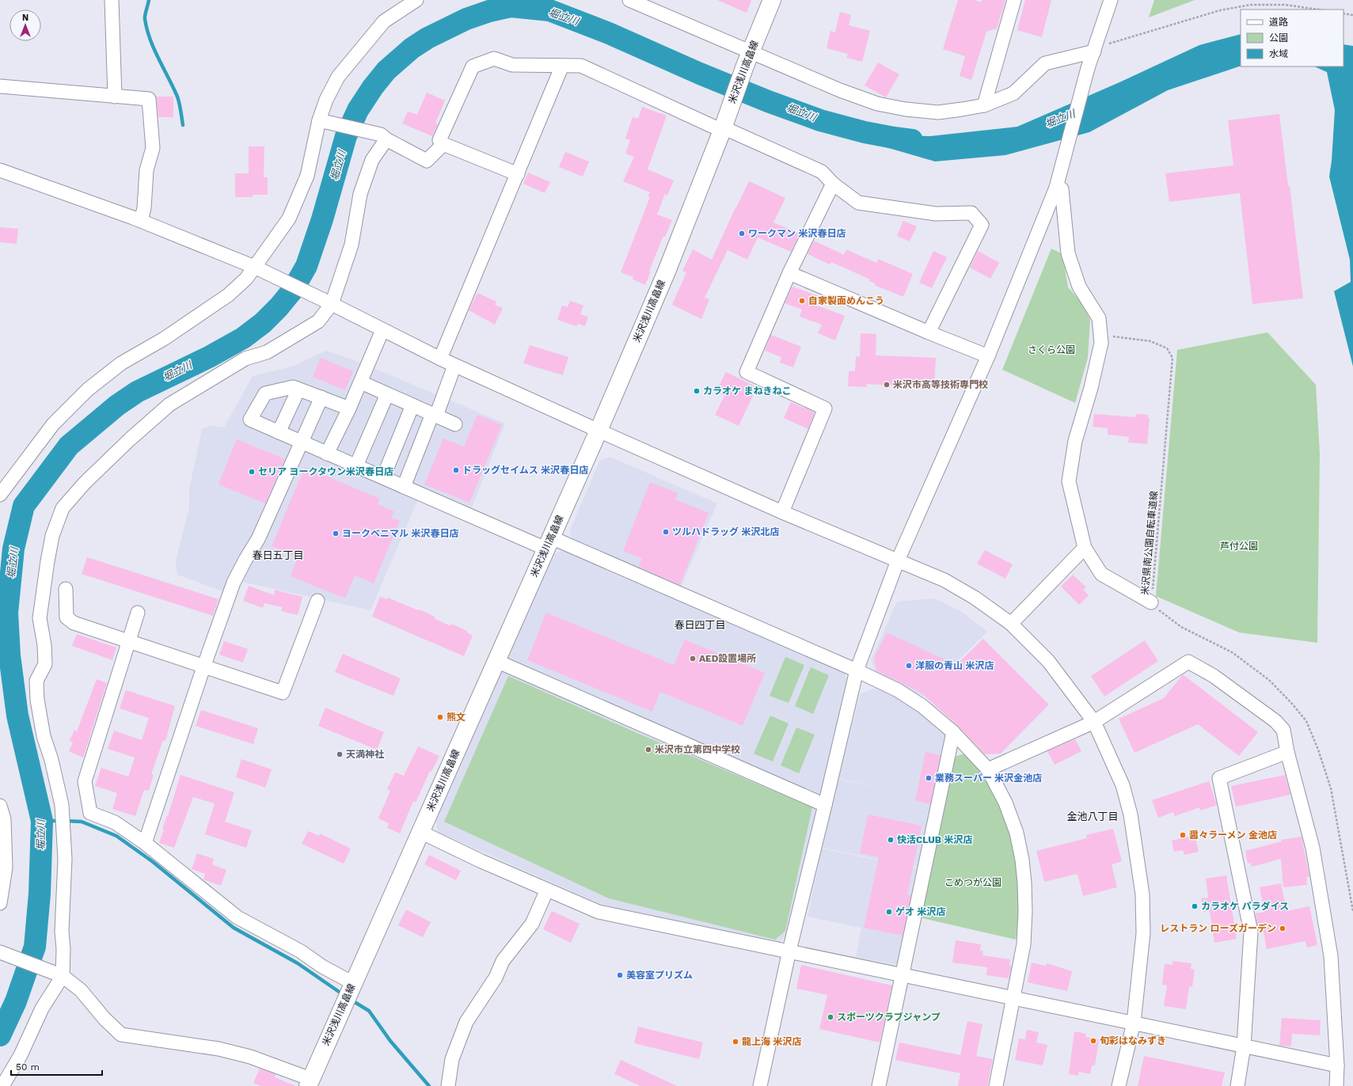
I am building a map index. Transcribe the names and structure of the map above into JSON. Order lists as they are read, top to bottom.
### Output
{
  "streets": {
    "main road": ["米沢浅川高畠線"],
    "path": ["米沢県南公園自転車道線"]
  },
  "districts": ["春日五丁目", "春日四丁目", "金池八丁目"],
  "water": ["堀立川"],
  "parks": ["さくら公園", "芦付公園", "こめつが公園"],
  "places": [
    "ワークマン 米沢春日店",
    "自家製面めんこう",
    "米沢市高等技術専門校",
    "カラオケ まねきねこ",
    "ドラッグセイムス 米沢春日店",
    "セリア ヨークタウン米沢春日店",
    "ツルハドラッグ 米沢北店",
    "ヨークベニマル 米沢春日店",
    "AED設置場所",
    "洋服の青山 米沢店",
    "熊文",
    "米沢市立第四中学校",
    "天満神社",
    "業務スーパー 米沢金池店",
    "醤々ラーメン 金池店",
    "快活CLUB 米沢店",
    "カラオケ パラダイス",
    "ゲオ 米沢店",
    "レストラン ローズガーデン",
    "美容室プリズム",
    "スポーツクラブジャンプ",
    "旬彩はなみずき",
    "龍上海 米沢店"
  ],
  "legend": ["道路", "公園", "水域"],
  "scale_bar": "50 m",
  "north": "top"
}
